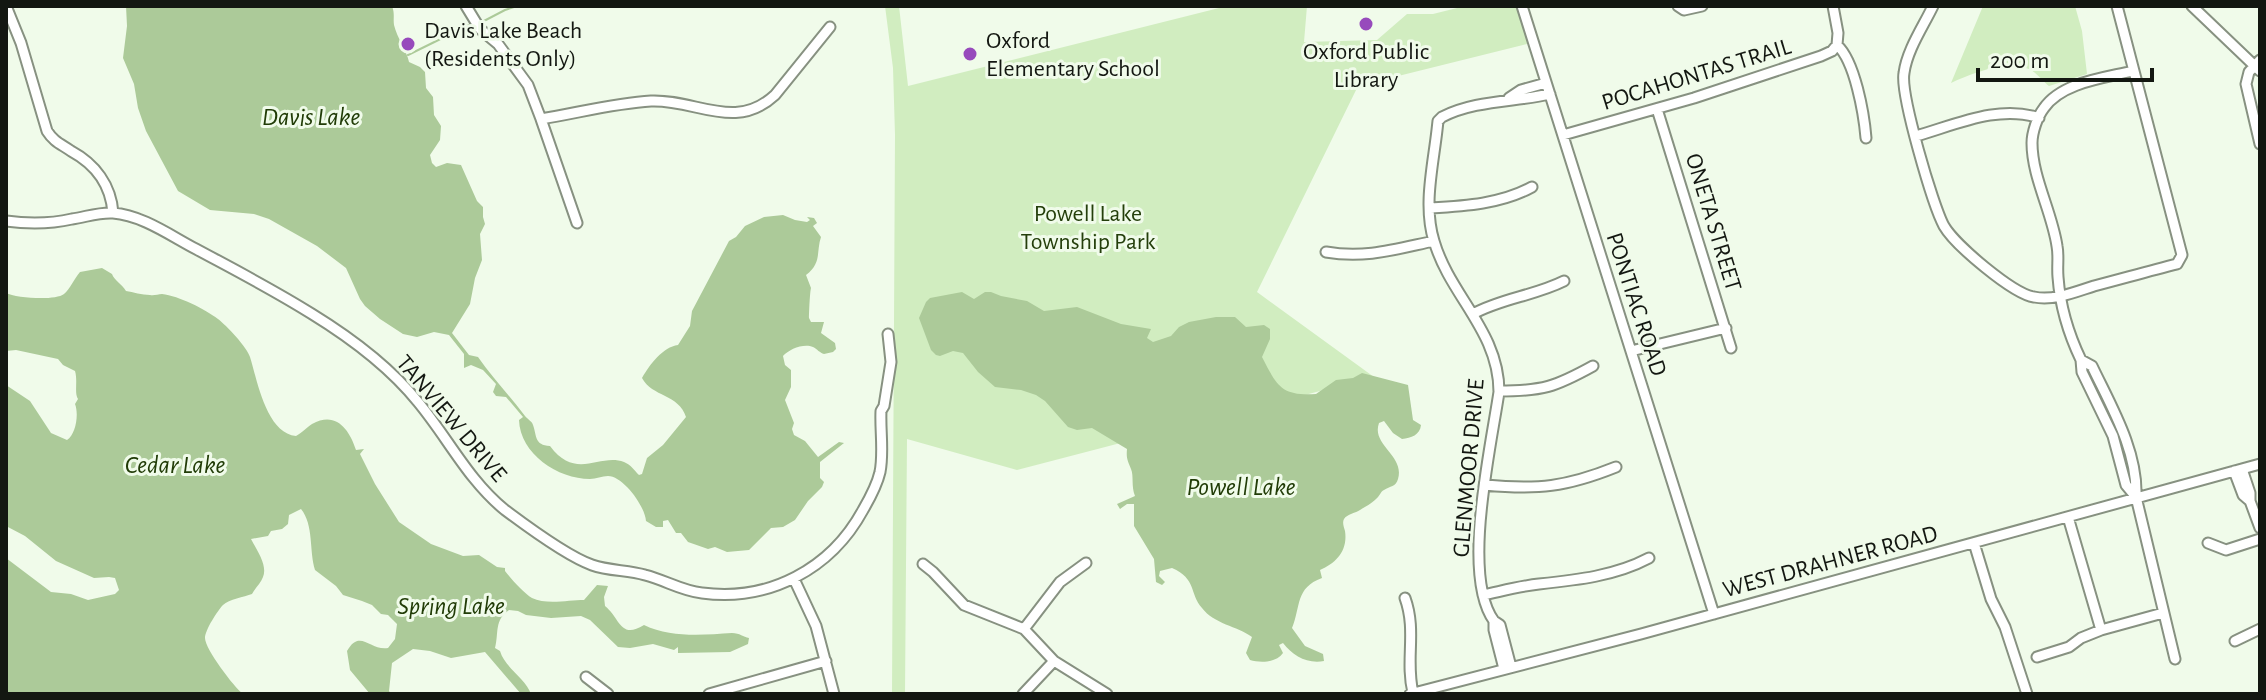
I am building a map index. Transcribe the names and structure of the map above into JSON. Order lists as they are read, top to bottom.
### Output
{
  "streets": {
    "street": [
      "POCAHONTAS TRAIL",
      "ONETA STREET",
      "PONTIAC ROAD",
      "TANVIEW DRIVE",
      "GLENMOOR DRIVE",
      "WEST DRAHNER ROAD"
    ]
  },
  "crossings": [
    ["POCAHONTAS TRAIL", "ONETA STREET"],
    ["POCAHONTAS TRAIL", "PONTIAC ROAD"],
    ["PONTIAC ROAD", "GLENMOOR DRIVE"],
    ["PONTIAC ROAD", "WEST DRAHNER ROAD"],
    ["GLENMOOR DRIVE", "WEST DRAHNER ROAD"]
  ],
  "water": [
    "Davis Lake",
    "Cedar Lake",
    "Powell Lake",
    "Spring Lake"
  ],
  "parks": ["Powell Lake Township Park"],
  "places": ["Oxford Public Library", "Davis Lake Beach (Residents Only)", "Oxford Elementary School"],
  "scale_bar": "200 m"
}
